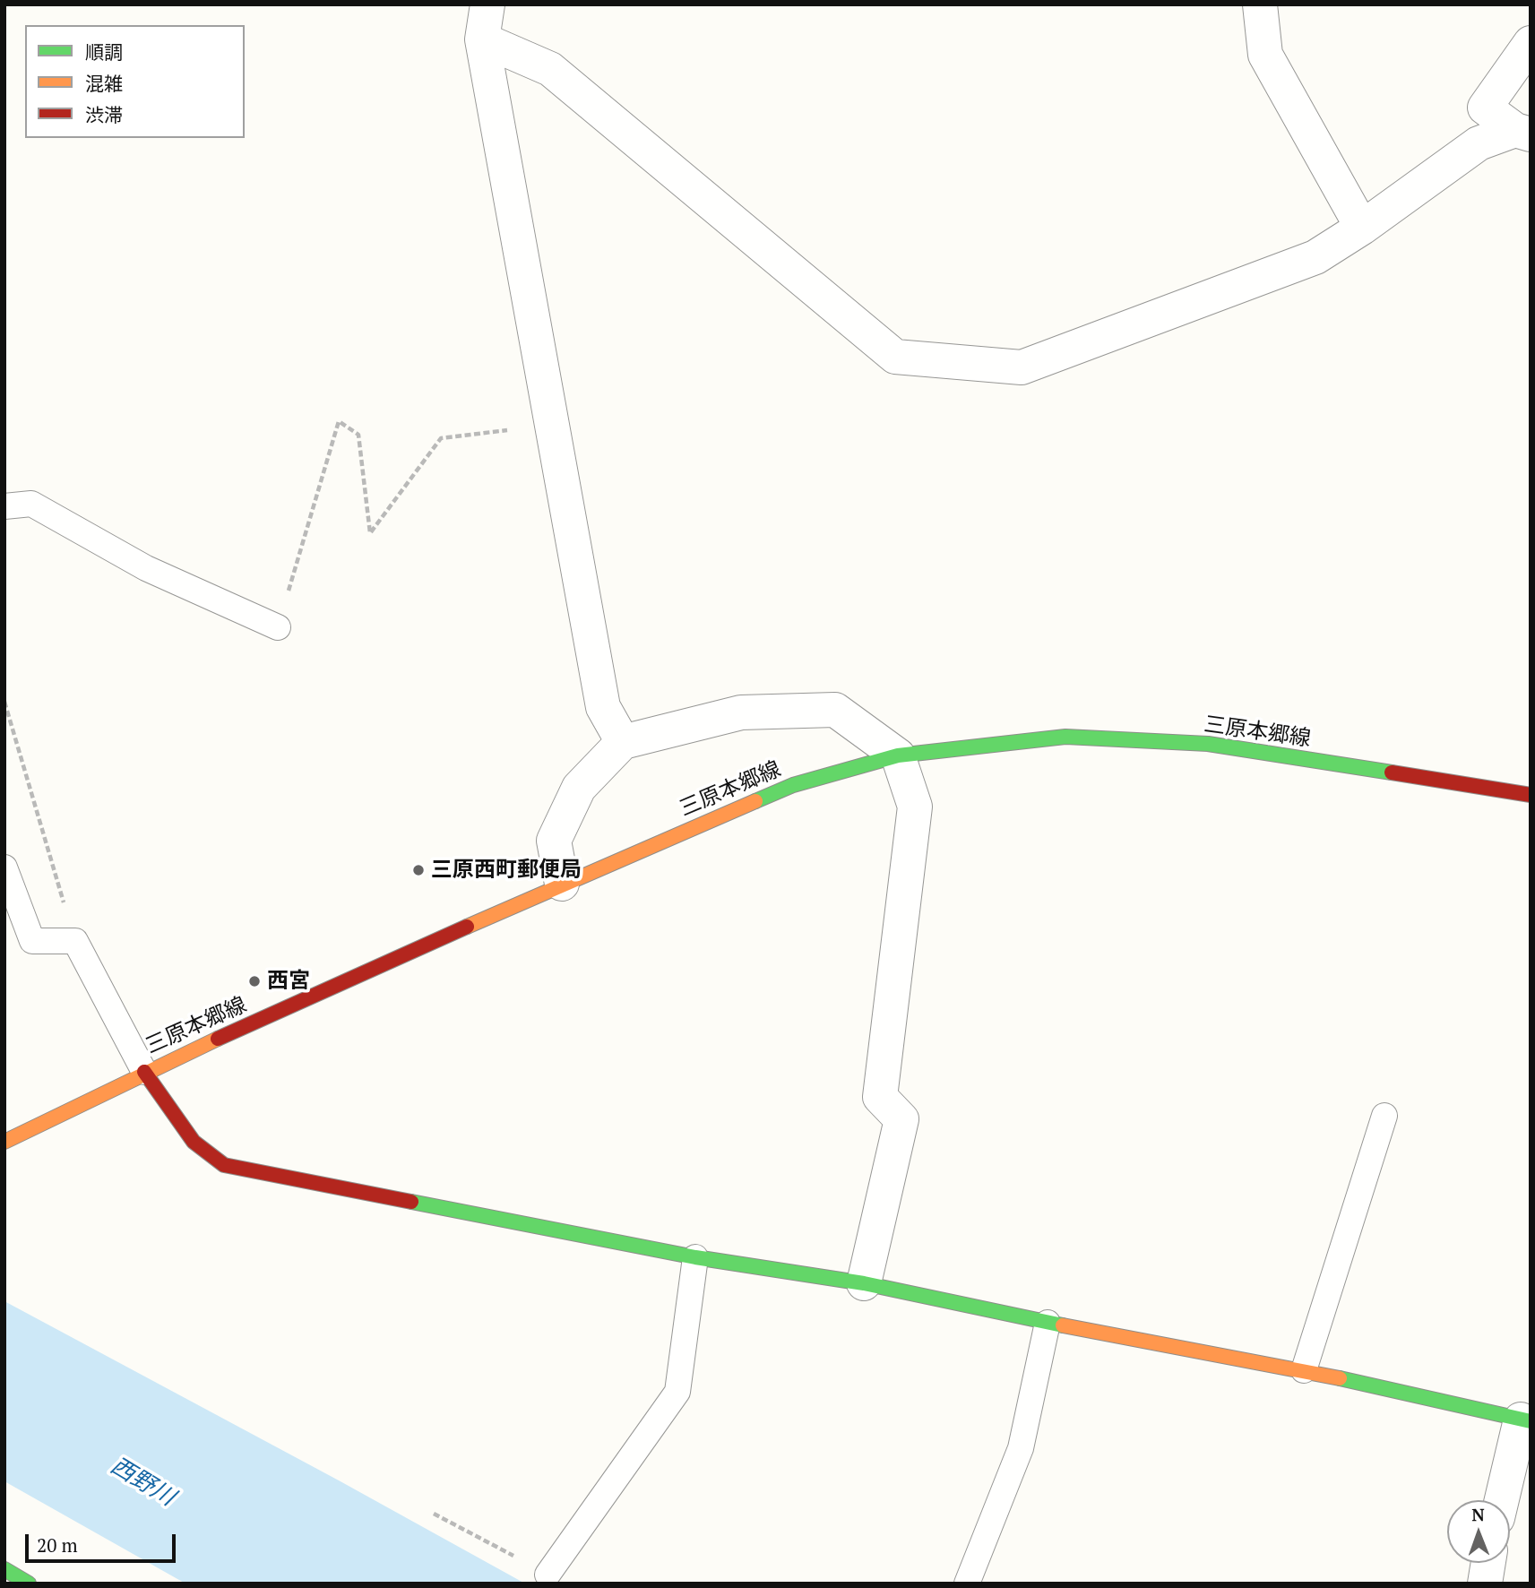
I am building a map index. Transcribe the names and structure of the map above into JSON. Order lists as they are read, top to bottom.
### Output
{
  "streets": {
    "main road": ["三原本郷線"]
  },
  "water": ["西野川"],
  "places": ["三原西町郵便局", "西宮"],
  "legend": ["順調", "混雑", "渋滞"],
  "scale_bar": "20 m",
  "north": "top"
}
